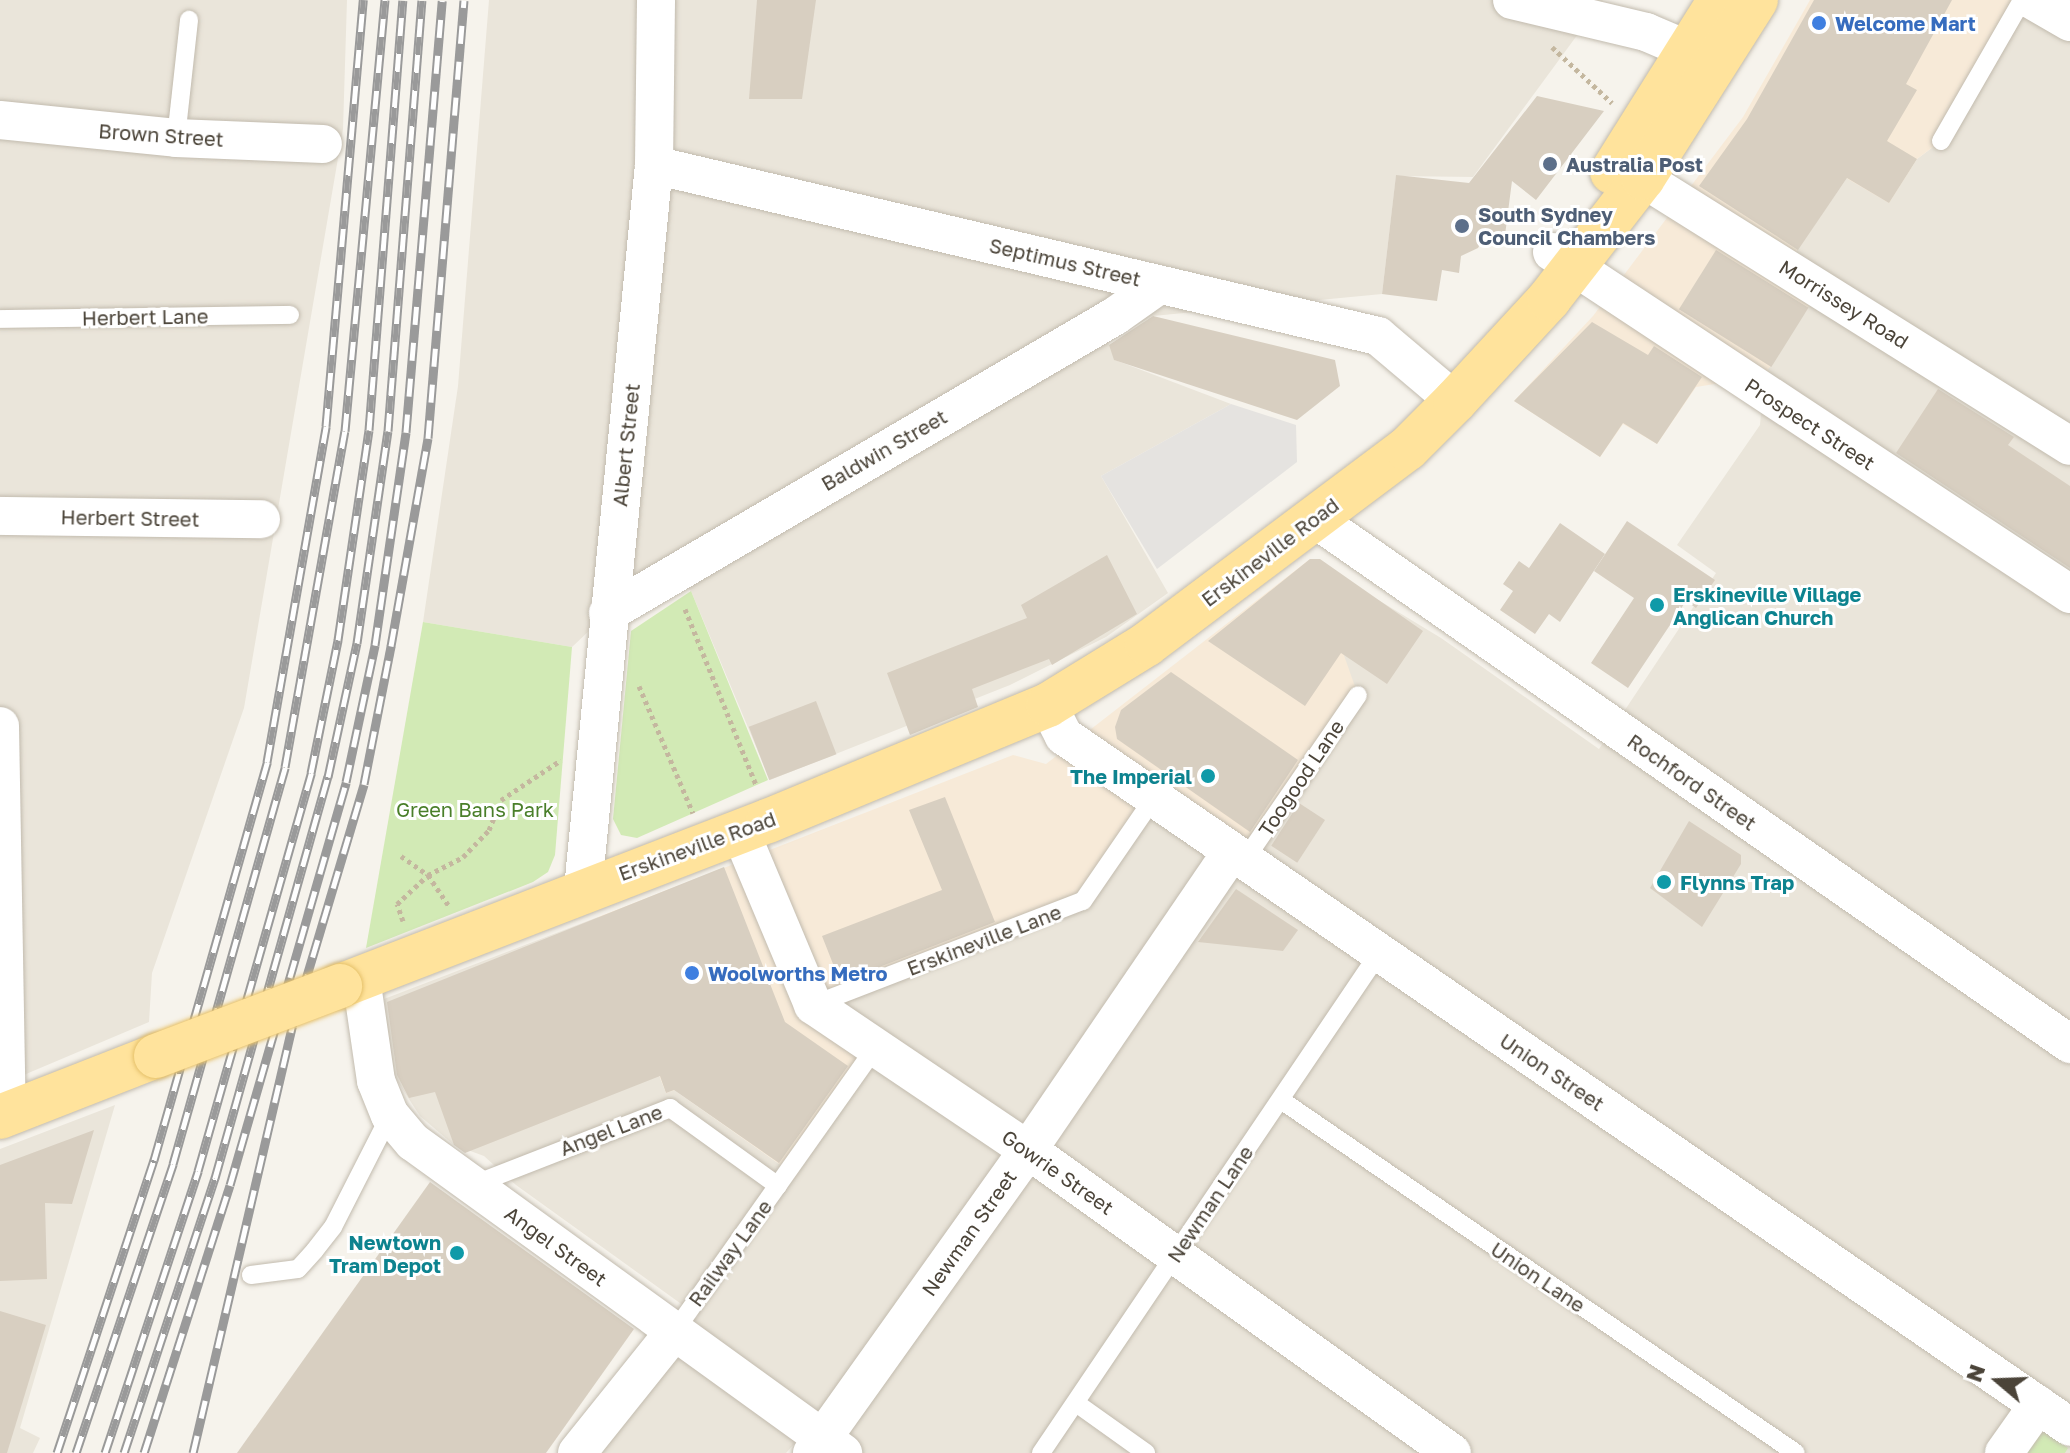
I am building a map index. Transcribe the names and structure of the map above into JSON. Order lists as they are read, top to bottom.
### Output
{
  "streets": {
    "main road": ["Erskineville Road"],
    "street": [
      "Brown Street",
      "Septimus Street",
      "Morrissey Road",
      "Prospect Street",
      "Albert Street",
      "Baldwin Street",
      "Herbert Street",
      "Rochford Street",
      "Union Street",
      "Gowrie Street",
      "Newman Street",
      "Angel Street",
      "Railway Lane"
    ],
    "lane": [
      "Herbert Lane",
      "Toogood Lane",
      "Erskineville Lane",
      "Angel Lane",
      "Newman Lane",
      "Union Lane"
    ]
  },
  "crossings": [
    ["Septimus Street", "Albert Street"],
    ["Septimus Street", "Baldwin Street"],
    ["Septimus Street", "Erskineville Road"],
    ["Morrissey Road", "Erskineville Road"],
    ["Prospect Street", "Erskineville Road"],
    ["Albert Street", "Baldwin Street"],
    ["Albert Street", "Erskineville Road"],
    ["Erskineville Road", "Rochford Street"],
    ["Erskineville Road", "Union Street"],
    ["Erskineville Road", "Angel Street"],
    ["Toogood Lane", "Union Street"],
    ["Toogood Lane", "Newman Street"],
    ["Erskineville Lane", "Union Street"],
    ["Erskineville Lane", "Gowrie Street"],
    ["Union Street", "Newman Lane"],
    ["Union Street", "Newman Street"],
    ["Angel Lane", "Angel Street"],
    ["Angel Lane", "Railway Lane"],
    ["Gowrie Street", "Newman Lane"],
    ["Gowrie Street", "Newman Street"],
    ["Gowrie Street", "Railway Lane"],
    ["Newman Lane", "Union Lane"],
    ["Newman Street", "Angel Street"],
    ["Angel Street", "Railway Lane"]
  ],
  "parks": ["Green Bans Park"],
  "places": [
    "Welcome Mart",
    "Australia Post",
    "South Sydney Council Chambers",
    "Erskineville Village Anglican Church",
    "The Imperial",
    "Flynns Trap",
    "Woolworths Metro",
    "Newtown Tram Depot"
  ],
  "north": "left"
}
